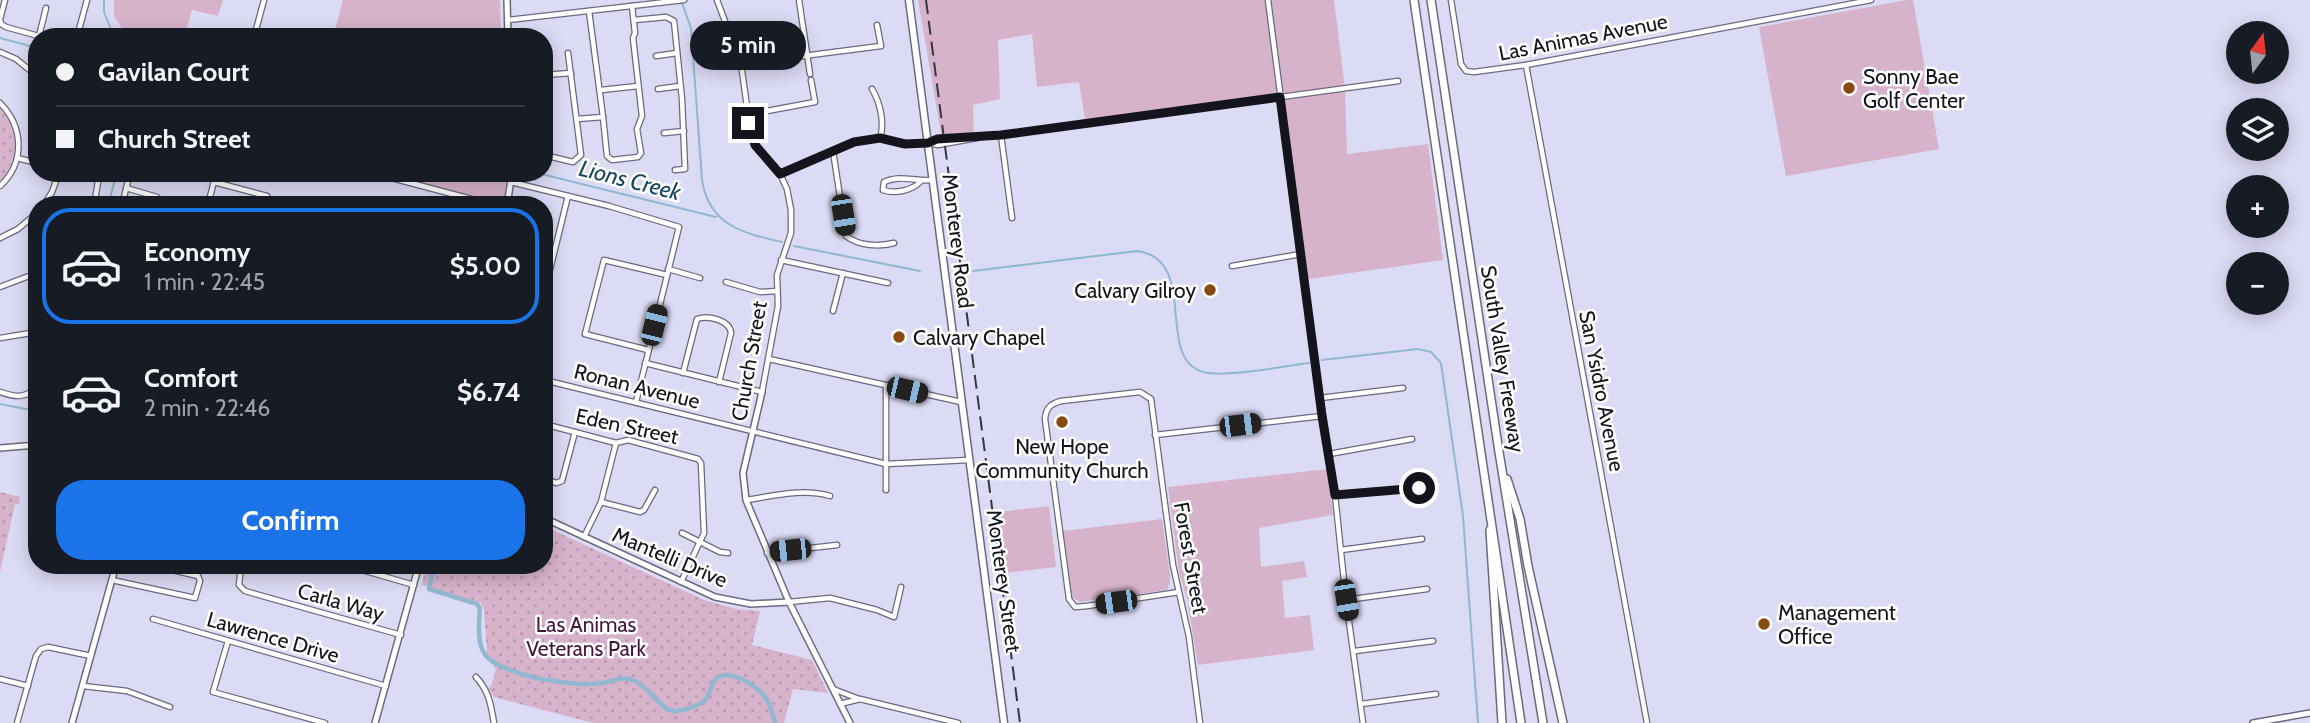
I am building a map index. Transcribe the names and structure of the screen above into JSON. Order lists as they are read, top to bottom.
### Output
{
  "streets": {
    "highway": ["South Valley Freeway"],
    "main road": ["Monterey Road", "Monterey Street"],
    "street": [
      "Las Animas Avenue",
      "Church Street",
      "Ronan Avenue",
      "San Ysidro Avenue",
      "Eden Street",
      "Mantelli Drive",
      "Forest Street",
      "Carla Way",
      "Lawrence Drive"
    ]
  },
  "crossings": [
    ["Las Animas Avenue", "San Ysidro Avenue"],
    ["Monterey Road", "Monterey Street"],
    ["Church Street", "Ronan Avenue"],
    ["Church Street", "Mantelli Drive"],
    ["Ronan Avenue", "Monterey Street"]
  ],
  "water": ["Lions Creek"],
  "parks": ["Las Animas Veterans Park"],
  "places": [
    "Sonny Bae Golf Center",
    "Calvary Gilroy",
    "Calvary Chapel",
    "New Hope Community Church",
    "Management Office"
  ],
  "north": "top",
  "page": {
    "map_buttons": ["+", "−"],
    "bubble": "5 min",
    "banner": ["Gavilan Court", "Church Street"],
    "list": [
      {
        "name": "Economy",
        "note": "1 min · 22:45",
        "value": "$5.00"
      },
      {
        "name": "Comfort",
        "note": "2 min · 22:46",
        "value": "$6.74"
      }
    ],
    "buttons": "Confirm"
  }
}
